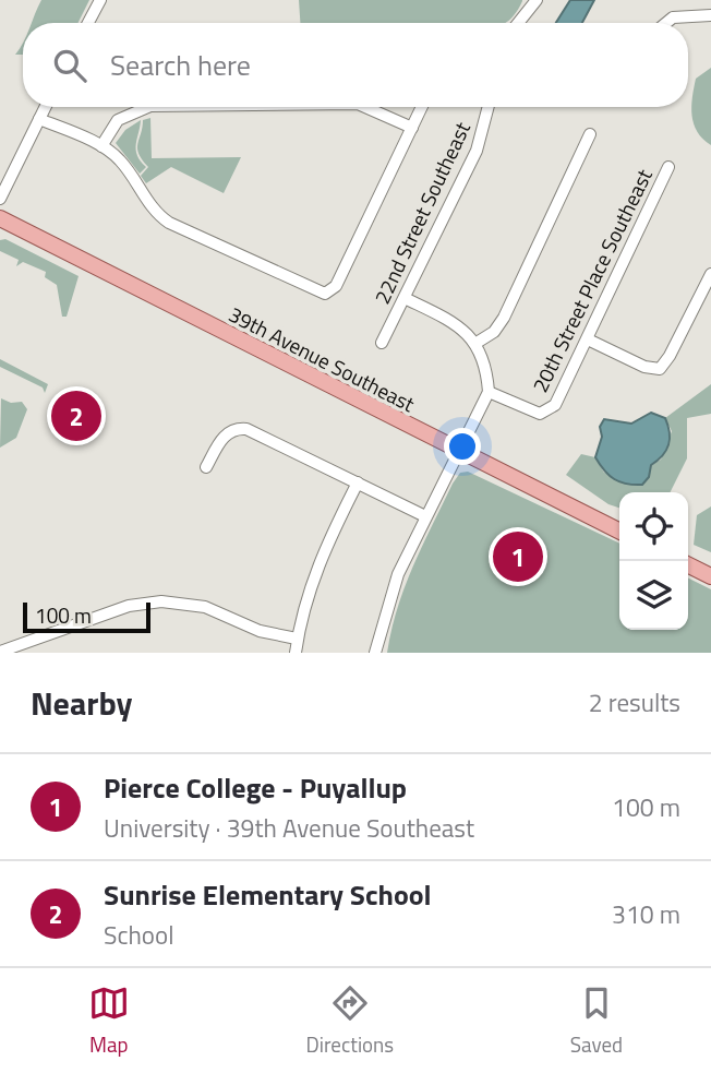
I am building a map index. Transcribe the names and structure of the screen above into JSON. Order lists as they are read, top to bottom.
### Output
{
  "streets": {
    "main road": ["39th Avenue Southeast"],
    "street": ["22nd Street Southeast", "20th Street Place Southeast"]
  },
  "scale_bar": "100 m",
  "page": {
    "search": "Search here",
    "pins": ["2", "1"],
    "scale": "100 m",
    "heading": ["Nearby", "2 results"],
    "list": [
      {
        "mark": "1",
        "name": "Pierce College - Puyallup",
        "note": "University · 39th Avenue Southeast",
        "value": "100 m"
      },
      {
        "mark": "2",
        "name": "Sunrise Elementary School",
        "note": "School",
        "value": "310 m"
      }
    ],
    "nav": ["Map", "Directions", "Saved"]
  }
}
